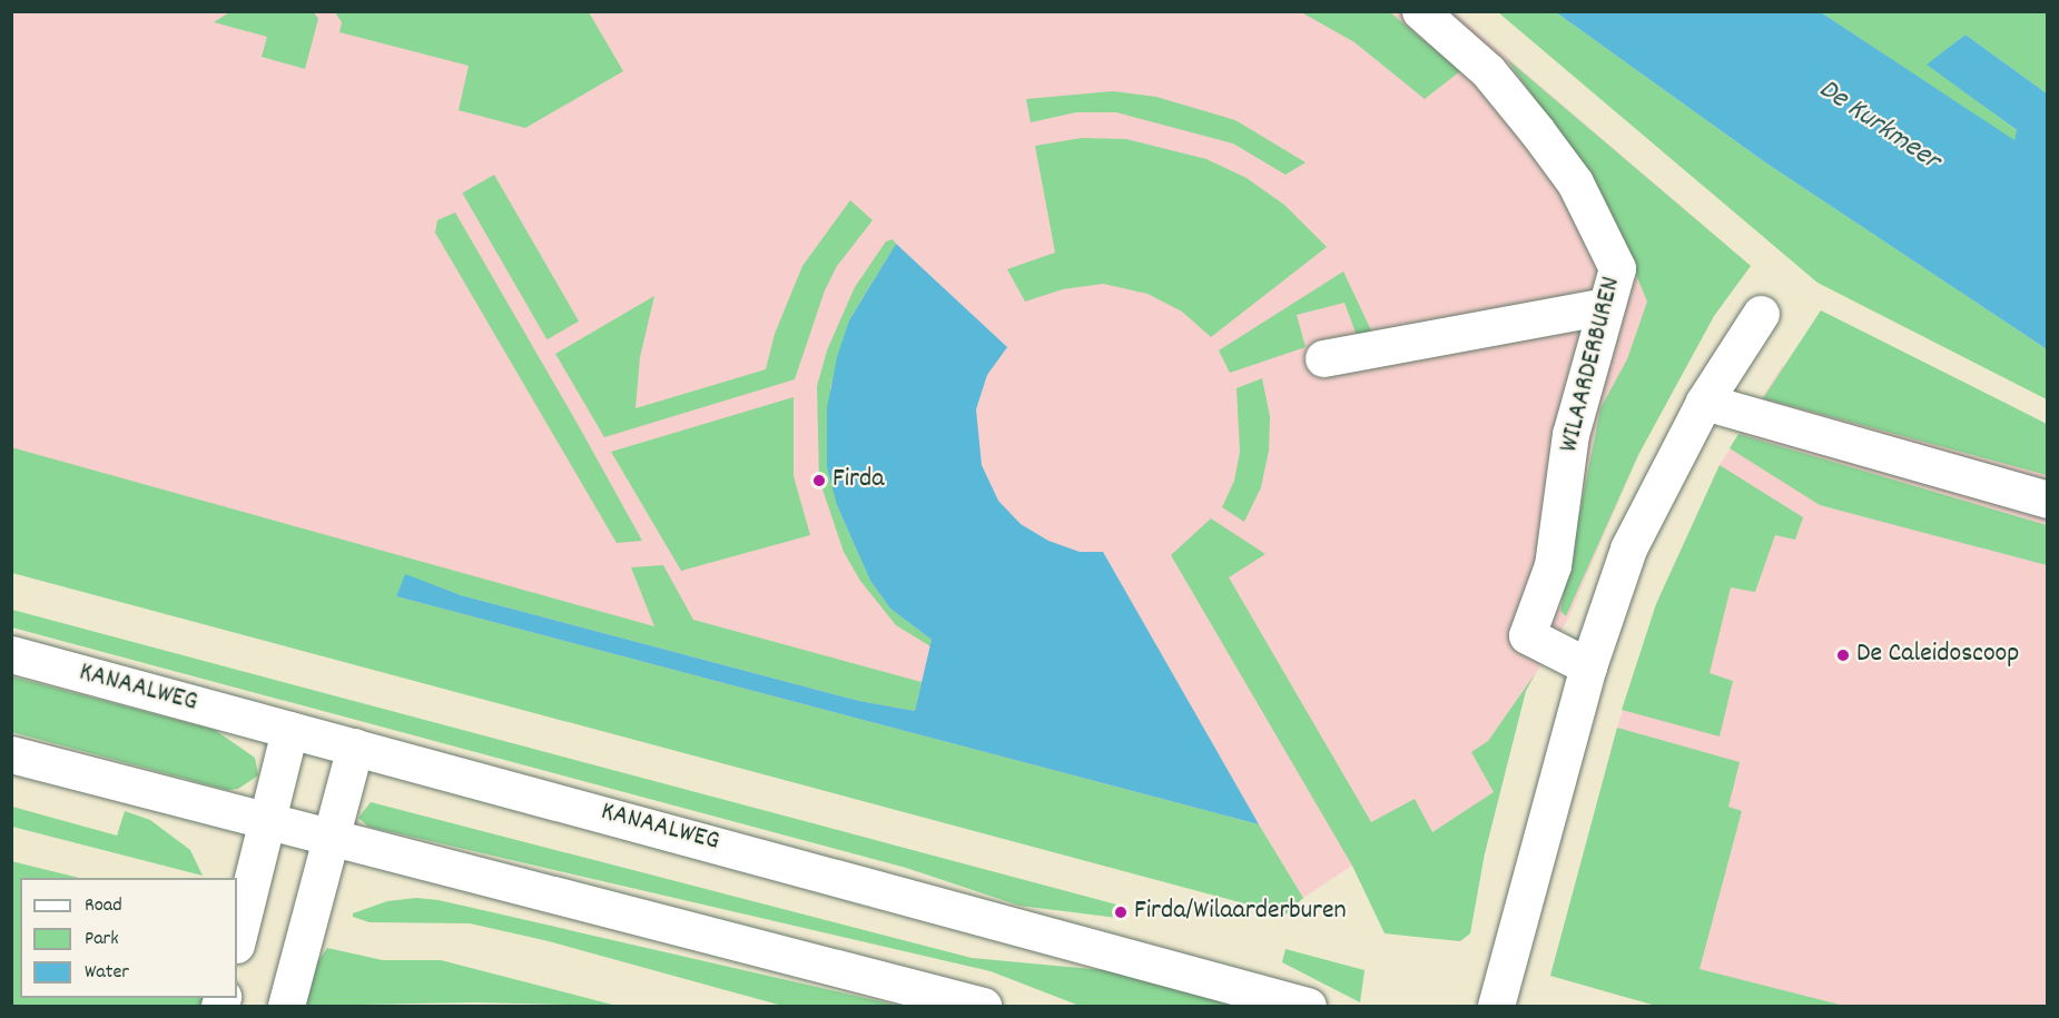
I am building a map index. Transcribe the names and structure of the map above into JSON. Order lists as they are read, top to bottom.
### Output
{
  "streets": {
    "main road": ["WILAARDERBUREN", "KANAALWEG"]
  },
  "water": ["De Kurkmeer"],
  "places": ["Firda", "De Caleidoscoop", "Firda/Wilaarderburen"],
  "legend": ["Road", "Park", "Water"]
}
